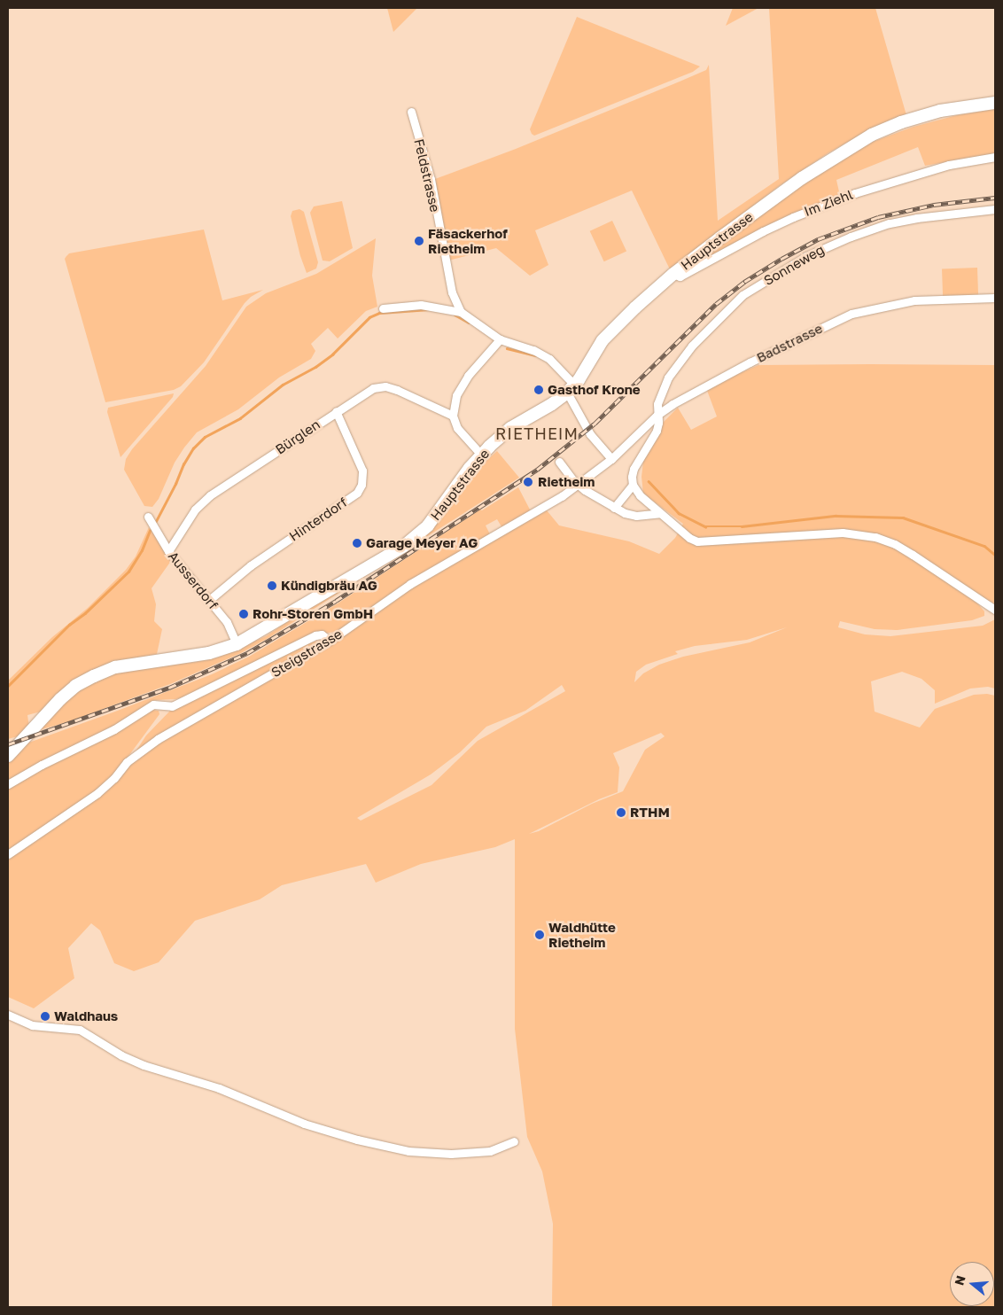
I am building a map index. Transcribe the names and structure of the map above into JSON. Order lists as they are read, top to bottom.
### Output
{
  "streets": {
    "main road": ["Hauptstrasse"],
    "street": [
      "Feldstrasse",
      "Im Ziehl",
      "Sonneweg",
      "Badstrasse",
      "Bürglen",
      "Hinterdorf",
      "Ausserdorf",
      "Steigstrasse"
    ]
  },
  "crossings": [
    ["Im Ziehl", "Hauptstrasse"],
    ["Hauptstrasse", "Ausserdorf"],
    ["Sonneweg", "Badstrasse"],
    ["Badstrasse", "Steigstrasse"],
    ["Bürglen", "Hinterdorf"],
    ["Bürglen", "Ausserdorf"],
    ["Hinterdorf", "Ausserdorf"]
  ],
  "districts": ["RIETHEIM"],
  "places": [
    "Fäsackerhof Rietheim",
    "Gasthof Krone",
    "Rietheim",
    "Garage Meyer AG",
    "Kündigbräu AG",
    "Rohr-Storen GmbH",
    "RTHM",
    "Waldhütte Rietheim",
    "Waldhaus"
  ],
  "north": "left"
}
